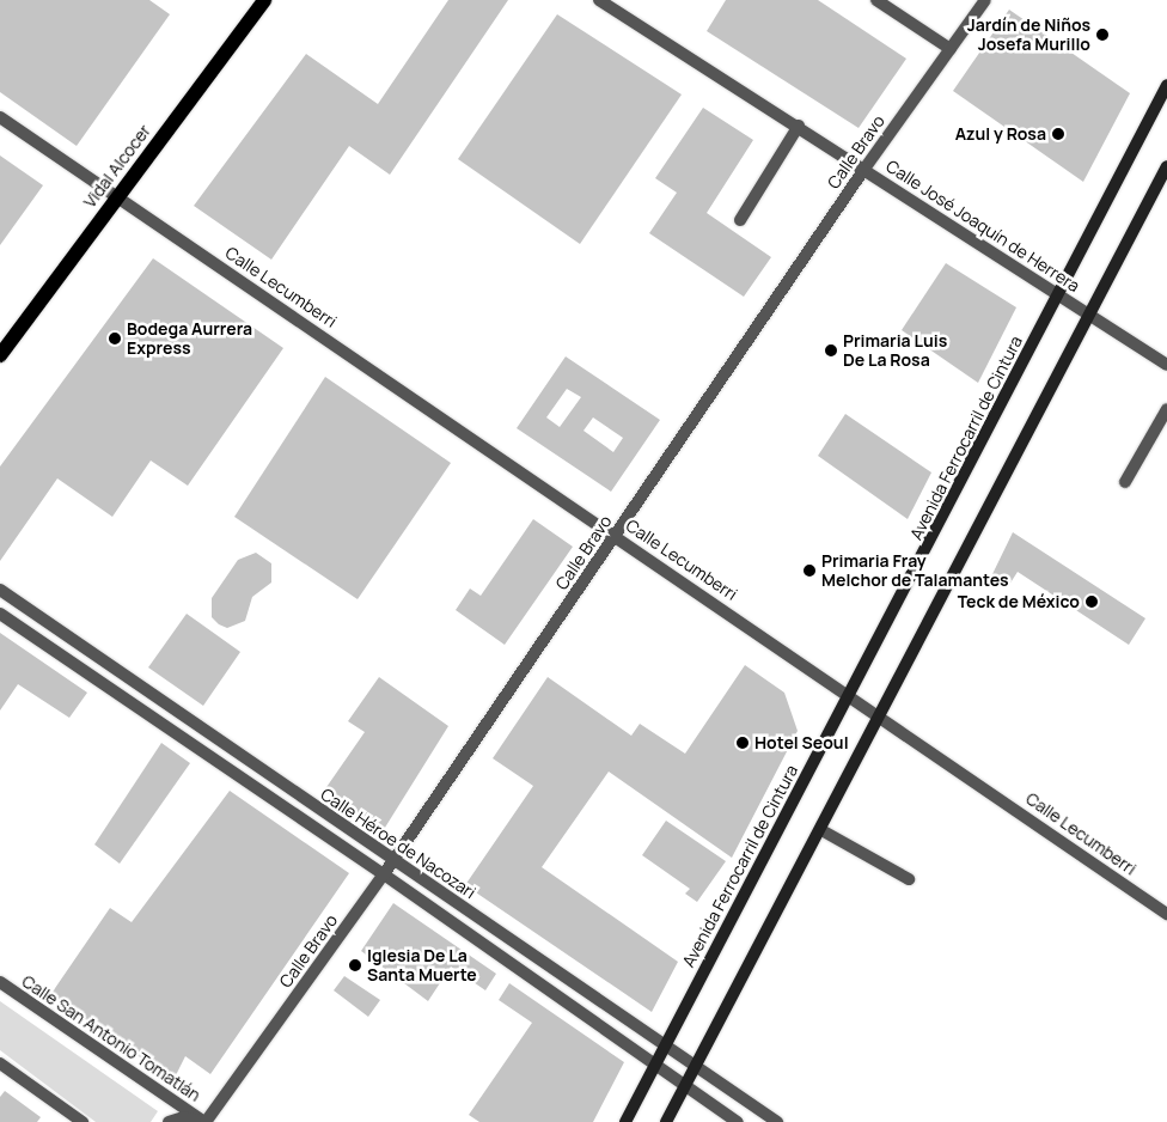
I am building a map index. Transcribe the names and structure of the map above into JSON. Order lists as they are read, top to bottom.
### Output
{
  "streets": {
    "main road": ["Vidal Alcocer"],
    "street": [
      "Calle Bravo",
      "Calle José Joaquín de Herrera",
      "Calle Lecumberri",
      "Avenida Ferrocarril de Cintura",
      "Calle Héroe de Nacozari",
      "Calle San Antonio Tomatlán"
    ]
  },
  "crossings": [
    ["Calle Bravo", "Calle José Joaquín de Herrera"],
    ["Calle Bravo", "Calle Lecumberri"],
    ["Calle Bravo", "Calle Héroe de Nacozari"],
    ["Calle Bravo", "Calle San Antonio Tomatlán"],
    ["Vidal Alcocer", "Calle Lecumberri"],
    ["Calle José Joaquín de Herrera", "Avenida Ferrocarril de Cintura"],
    ["Calle Lecumberri", "Avenida Ferrocarril de Cintura"],
    ["Avenida Ferrocarril de Cintura", "Calle Héroe de Nacozari"]
  ],
  "places": [
    "Jardín de Niños Josefa Murillo",
    "Azul y Rosa",
    "Bodega Aurrera Express",
    "Primaria Luis De La Rosa",
    "Primaria Fray Melchor de Talamantes",
    "Teck de México",
    "Hotel Seoul",
    "Iglesia De La Santa Muerte"
  ]
}
